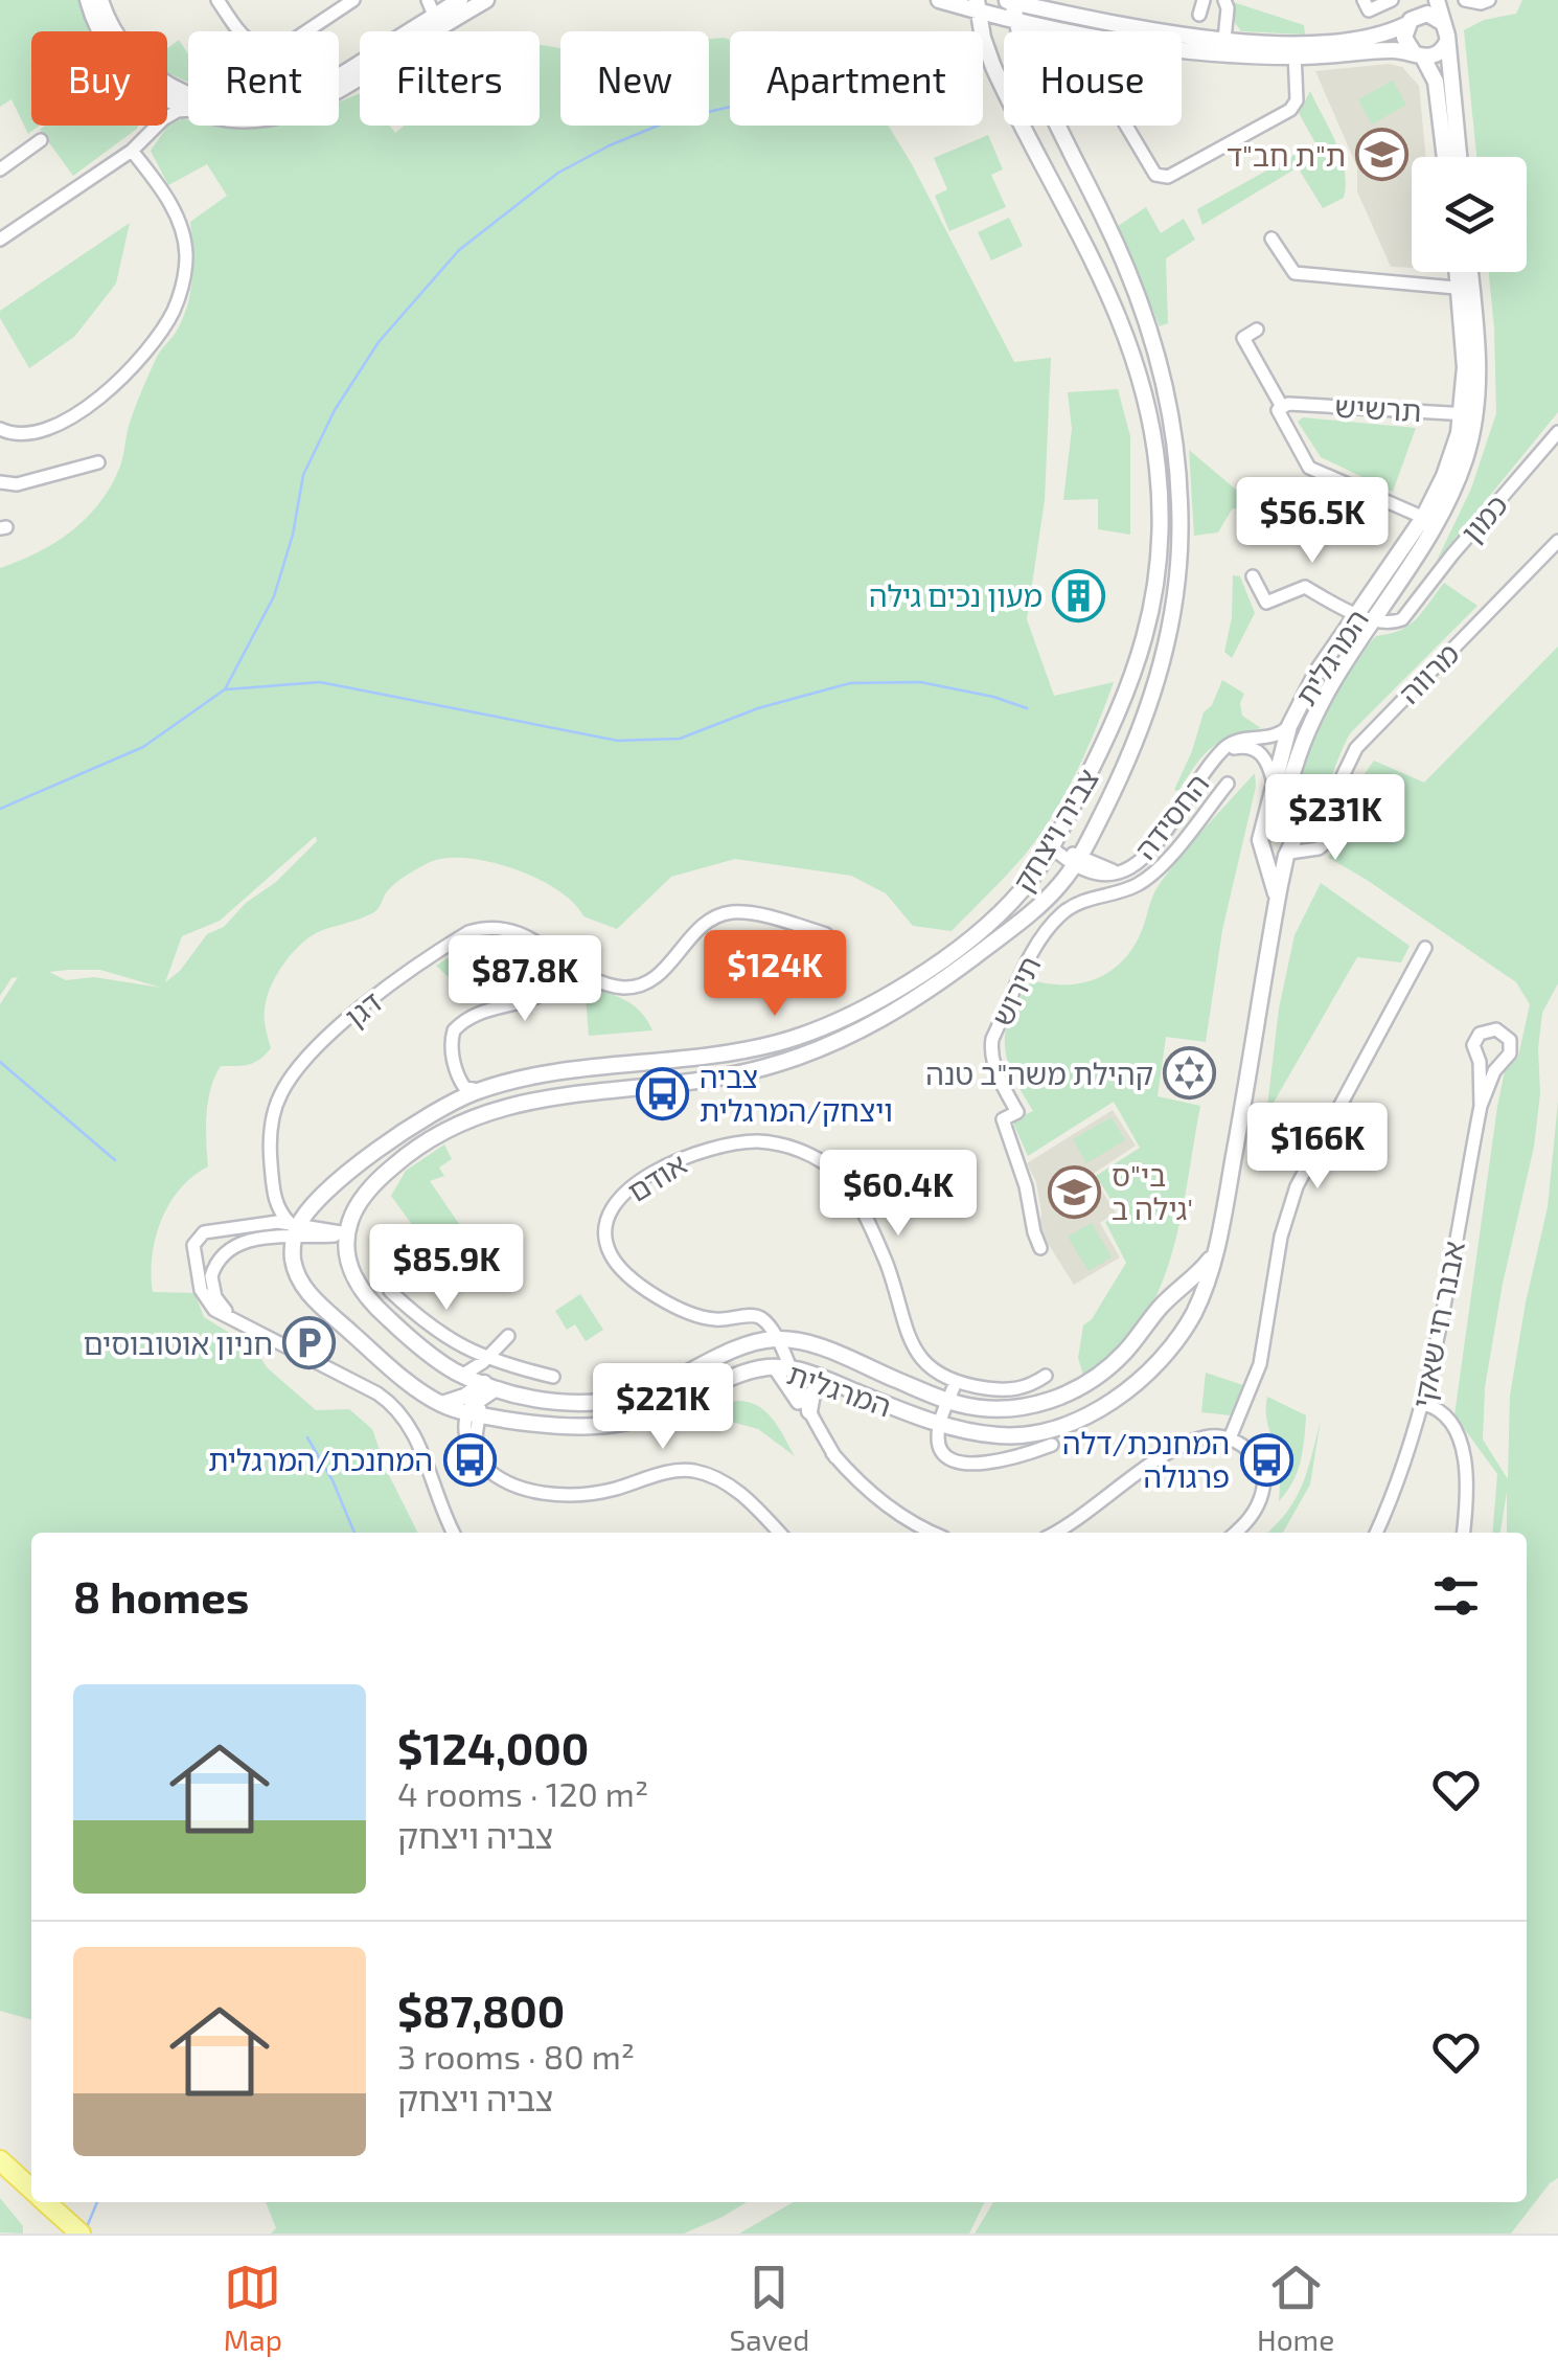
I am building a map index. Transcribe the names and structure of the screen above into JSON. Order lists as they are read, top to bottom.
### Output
{
  "streets": {
    "street": [
      "תרשיש",
      "כמון",
      "המרגלית",
      "מרווה",
      "החסידה",
      "צביה ויצחק",
      "תירוש",
      "דגן",
      "אודם",
      "אבנר חי שאקי"
    ]
  },
  "crossings": [
    ["תרשיש", "המרגלית"],
    ["כמון", "המרגלית"],
    ["המרגלית", "החסידה"],
    ["המרגלית", "צביה ויצחק"],
    ["המרגלית", "דגן"],
    ["המרגלית", "אודם"],
    ["החסידה", "צביה ויצחק"],
    ["צביה ויצחק", "דגן"]
  ],
  "places": {
    "school or university": ["ת\"ת חב\"ד", "בי\"ס גילה ב'"],
    "building": ["מעון נכים גילה"],
    "synagogue": ["קהילת משה\"ב טנה"],
    "bus stop": ["צביה ויצחק/המרגלית", "המחנכת/המרגלית", "המחנכת/דלה פרגולה"],
    "parking": ["חניון אוטובוסים"]
  },
  "page": {
    "chip": [
      "Buy",
      "Rent",
      "Filters",
      "New",
      "Apartment",
      "House"
    ],
    "price": [
      "$56.5K",
      "$231K",
      "$124K",
      "$87.8K",
      "$166K",
      "$60.4K",
      "$85.9K",
      "$221K"
    ],
    "heading": "8 homes",
    "list": [
      {
        "name": "$124,000",
        "note": "4 rooms · 120 m² · צביה ויצחק"
      },
      {
        "name": "$87,800",
        "note": "3 rooms · 80 m² · צביה ויצחק"
      }
    ],
    "tabs": ["Map", "Saved", "Home"]
  }
}
